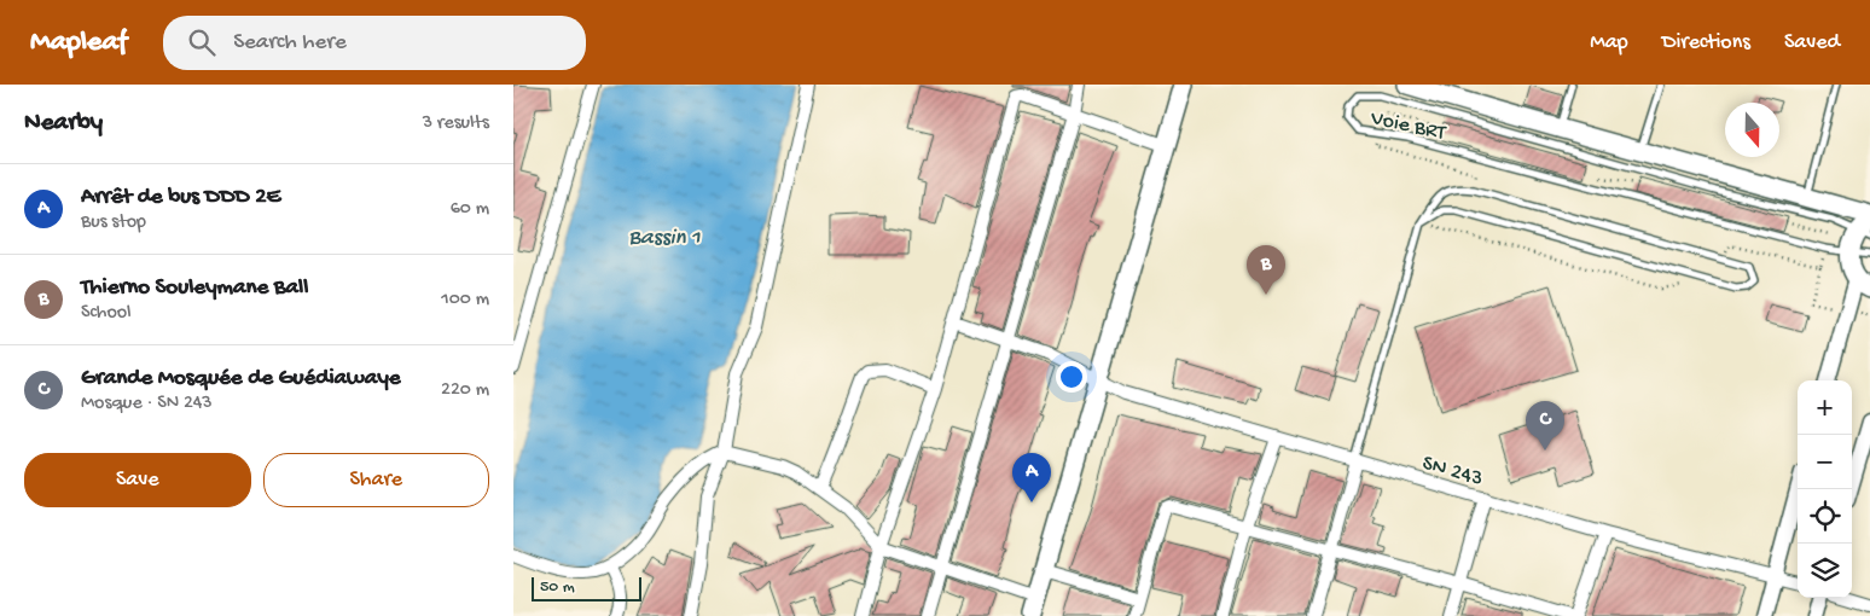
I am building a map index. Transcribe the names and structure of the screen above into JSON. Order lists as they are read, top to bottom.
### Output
{
  "streets": {
    "street": ["SN 243"],
    "lane": ["Voie BRT"]
  },
  "water": ["Bassin 1"],
  "scale_bar": "50 m",
  "north": "bottom",
  "page": {
    "header": "Mapleaf",
    "search": "Search here",
    "nav": ["Map", "Directions", "Saved"],
    "heading": ["Nearby", "3 results"],
    "list": [
      {
        "mark": "A",
        "name": "Arrêt de bus DDD 2E",
        "note": "Bus stop",
        "value": "60 m"
      },
      {
        "mark": "B",
        "name": "Thierno Souleymane Ball",
        "note": "School",
        "value": "100 m"
      },
      {
        "mark": "C",
        "name": "Grande Mosquée de Guédiawaye",
        "note": "Mosque · SN 243",
        "value": "220 m"
      }
    ],
    "pins": ["B", "C", "A"],
    "map_buttons": ["+", "−"],
    "buttons": ["Save", "Share"],
    "scale": "50 m"
  }
}
